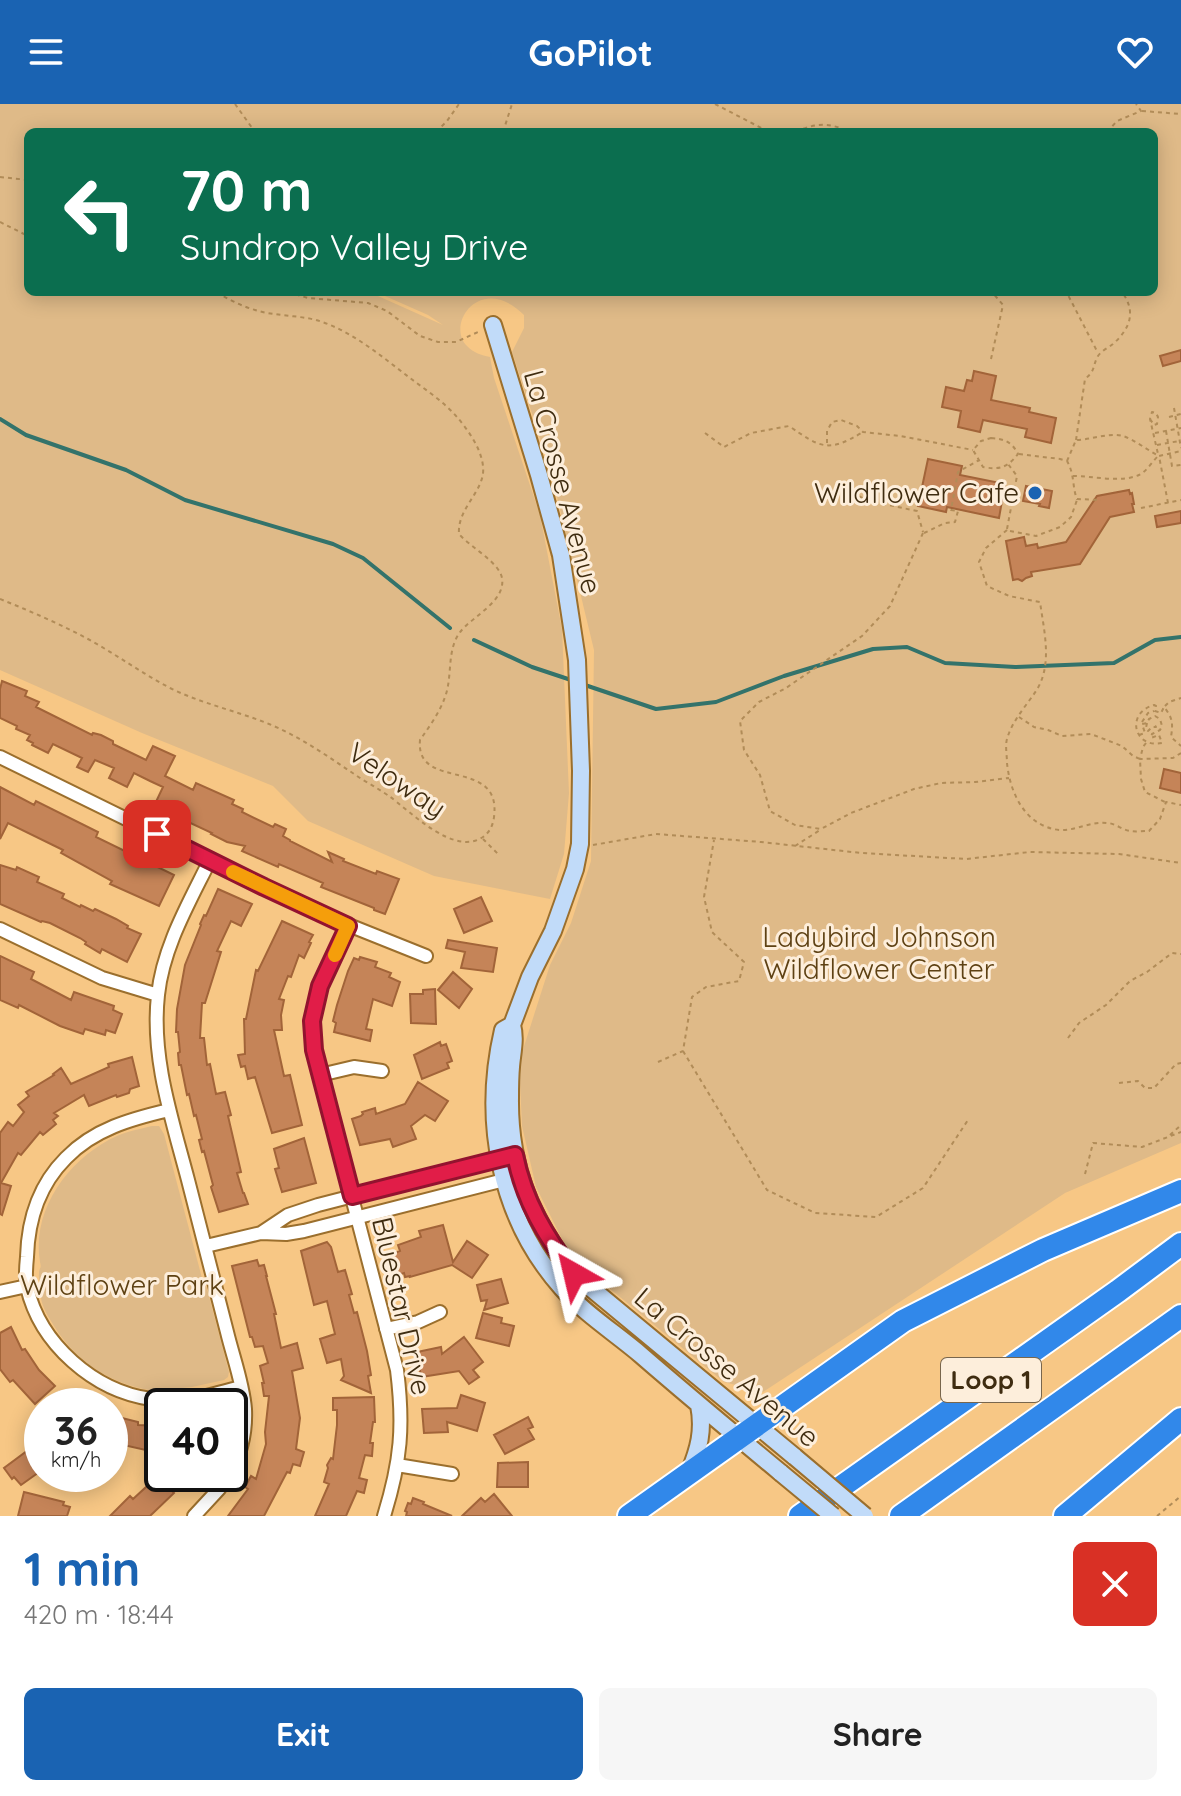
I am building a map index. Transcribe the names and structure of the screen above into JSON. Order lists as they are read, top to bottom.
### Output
{
  "streets": {
    "highway": ["Loop 1"],
    "street": ["La Crosse Avenue", "Bluestar Drive"],
    "path": ["Veloway"]
  },
  "parks": ["Ladybird Johnson Wildflower Center", "Wildflower Park"],
  "places": ["Wildflower Cafe"],
  "page": {
    "header": "GoPilot",
    "turn": ["70 m", "Sundrop Valley Drive"],
    "speed": "36 km/h",
    "limit": "40",
    "heading": ["1 min", "420 m · 18:44"],
    "buttons": ["Exit", "Share"]
  }
}
